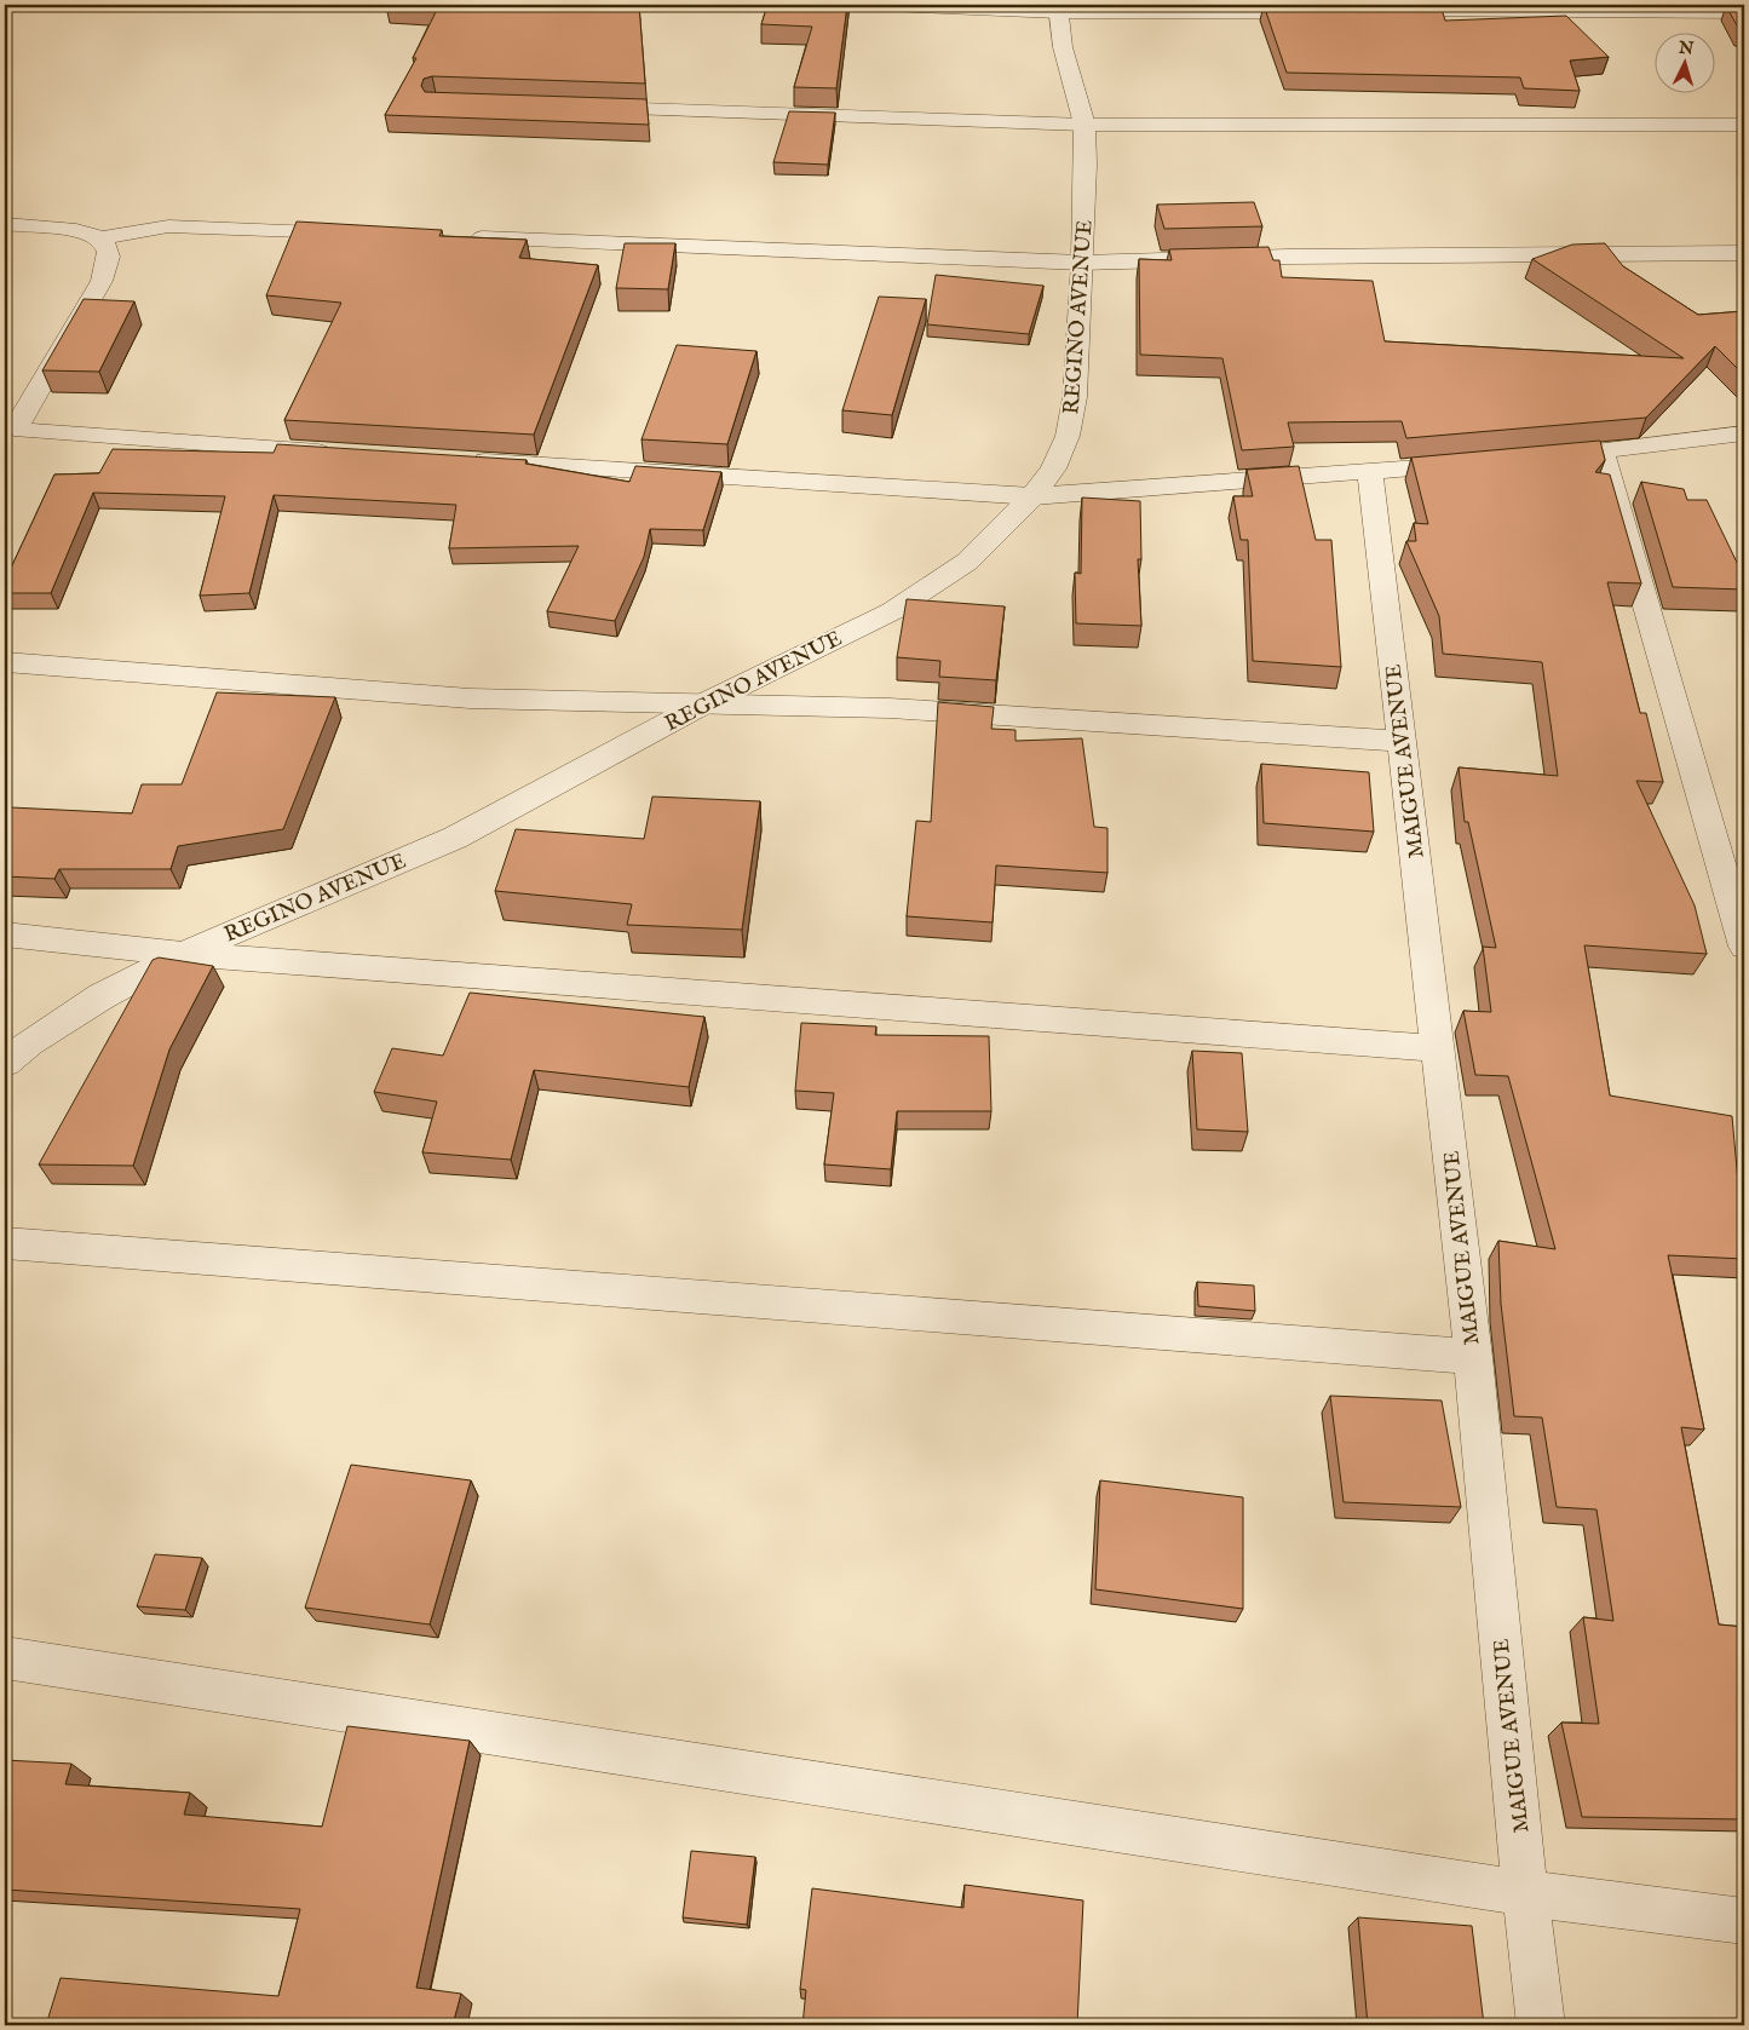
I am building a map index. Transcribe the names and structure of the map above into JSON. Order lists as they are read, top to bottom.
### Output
{
  "streets": {
    "street": ["REGINO AVENUE", "MAIGUE AVENUE"]
  },
  "north": "top"
}
